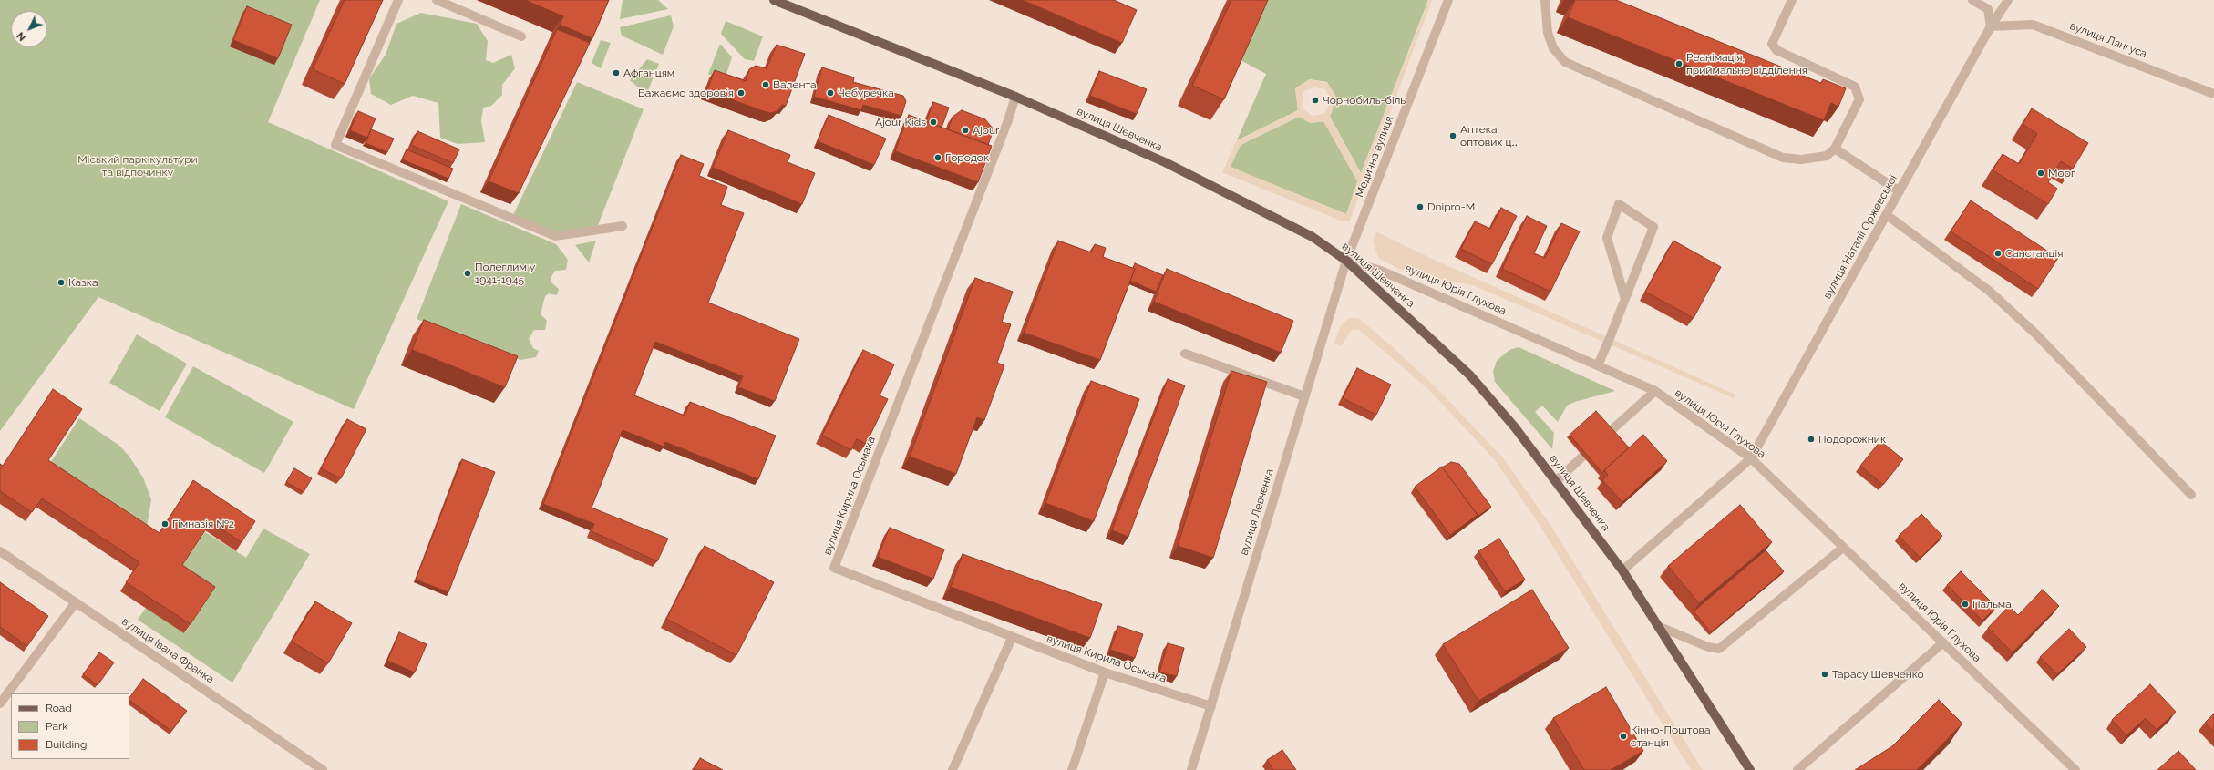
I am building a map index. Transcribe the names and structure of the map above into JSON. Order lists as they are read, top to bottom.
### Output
{
  "streets": {
    "main road": ["вулиця Шевченка"],
    "street": [
      "вулиця Лянгуса",
      "Медична вулиця",
      "вулиця Наталії Оржевської",
      "вулиця Юрія Глухова",
      "вулиця Кирила Осьмака",
      "вулиця Левченка",
      "вулиця Івана Франка"
    ]
  },
  "crossings": [
    ["вулиця Лянгуса", "вулиця Наталії Оржевської"],
    ["вулиця Шевченка", "Медична вулиця"],
    ["вулиця Шевченка", "вулиця Наталії Оржевської"],
    ["вулиця Шевченка", "вулиця Юрія Глухова"],
    ["вулиця Шевченка", "вулиця Кирила Осьмака"],
    ["вулиця Шевченка", "вулиця Левченка"],
    ["Медична вулиця", "вулиця Юрія Глухова"],
    ["Медична вулиця", "вулиця Левченка"],
    ["вулиця Наталії Оржевської", "вулиця Юрія Глухова"],
    ["вулиця Юрія Глухова", "вулиця Левченка"],
    ["вулиця Кирила Осьмака", "вулиця Левченка"]
  ],
  "parks": ["Міський парк культури та відпочинку"],
  "places": [
    "Реанімація, приймальне відділення",
    "Афганцям",
    "Валента",
    "Бажаємо здоровʼя",
    "Чебуречка",
    "Чорнобиль-біль",
    "Ajour Kids",
    "Ajour",
    "Аптека оптових ц‥",
    "Городок",
    "Морг",
    "Dnipro-M",
    "Санстанція",
    "Полеглим у 1941-1945",
    "Казка",
    "Подорожник",
    "Гімназія №2",
    "Пальма",
    "Тарасу Шевченко",
    "Кінно-Поштова станція"
  ],
  "legend": ["Road", "Park", "Building"],
  "north": "bottom left"
}
